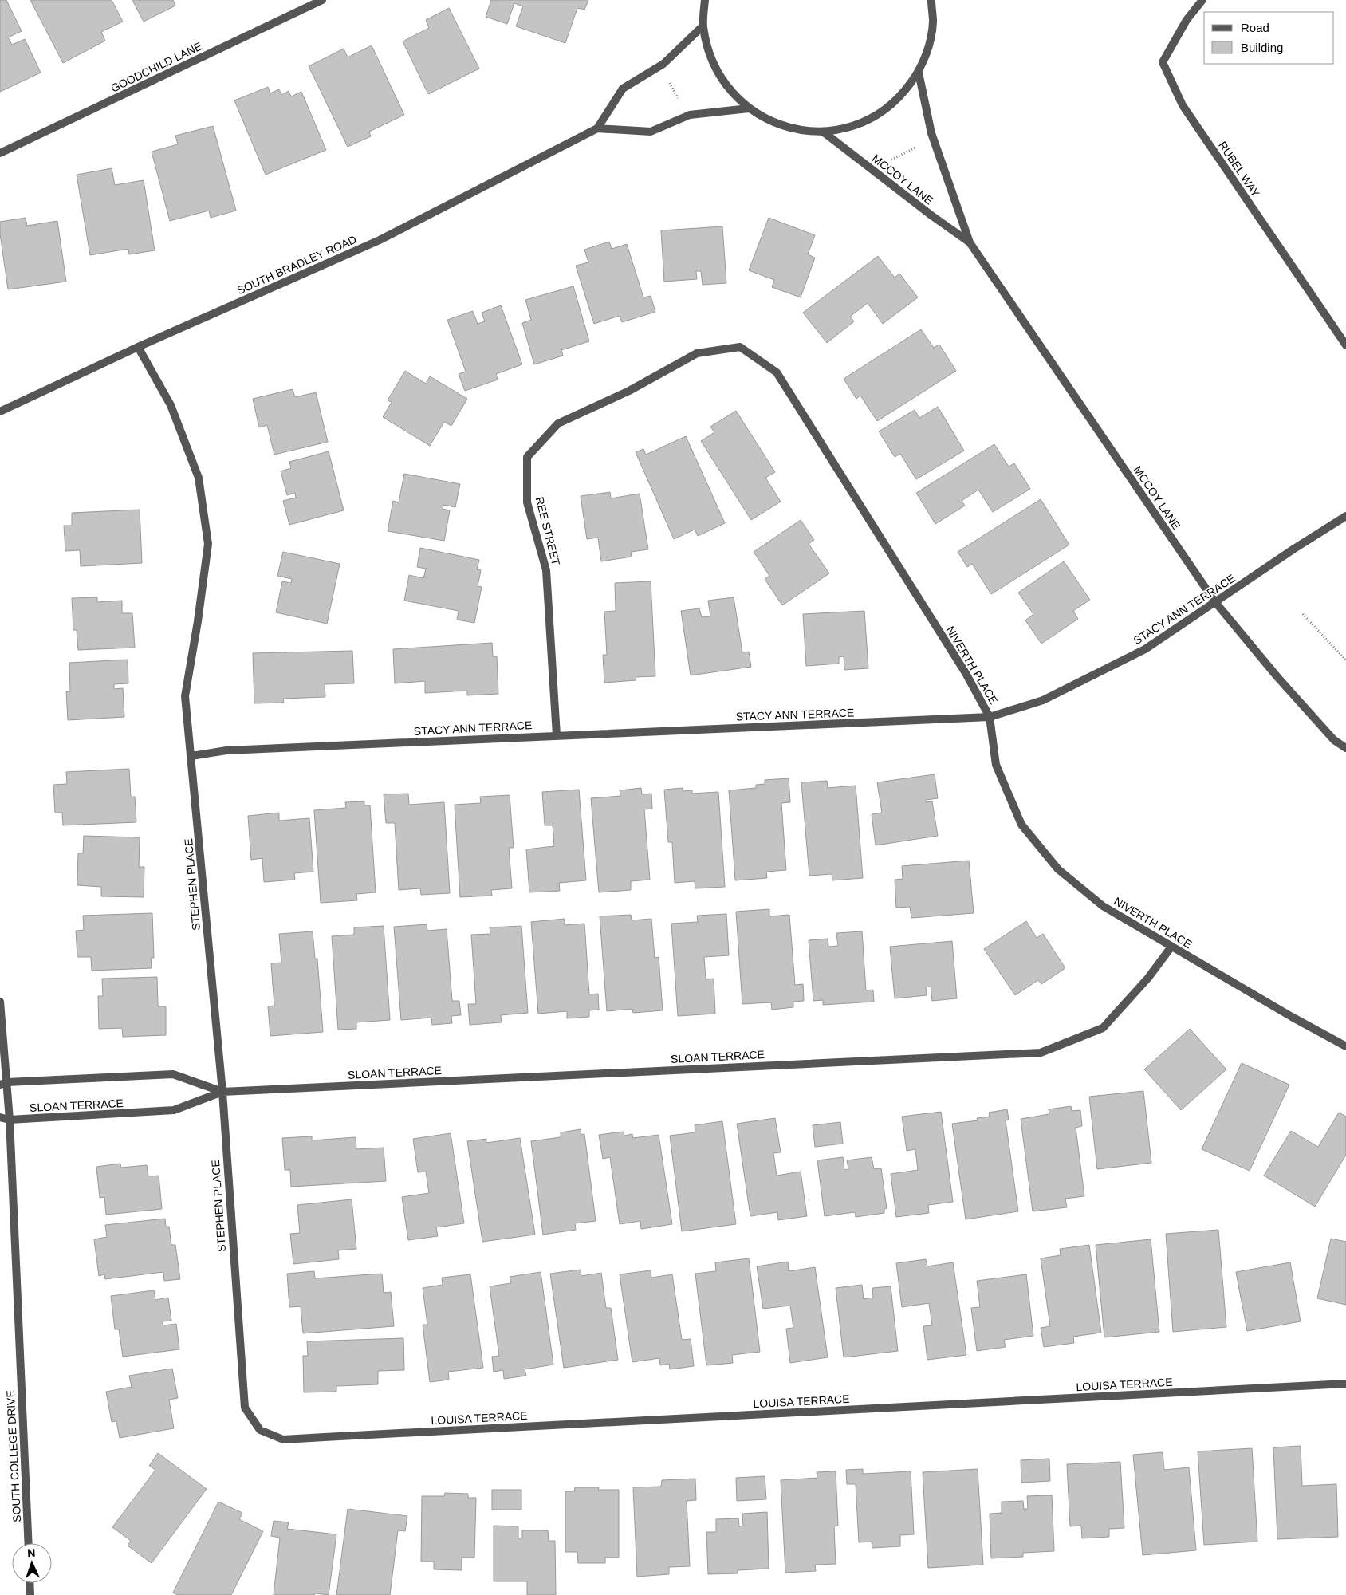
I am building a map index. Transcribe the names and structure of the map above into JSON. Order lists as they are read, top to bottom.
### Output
{
  "streets": {
    "street": [
      "GOODCHILD LANE",
      "RUBEL WAY",
      "MCCOY LANE",
      "SOUTH BRADLEY ROAD",
      "REE STREET",
      "STACY ANN TERRACE",
      "NIVERTH PLACE",
      "STEPHEN PLACE",
      "SLOAN TERRACE",
      "LOUISA TERRACE",
      "SOUTH COLLEGE DRIVE"
    ]
  },
  "crossings": [
    ["MCCOY LANE", "STACY ANN TERRACE"],
    ["SOUTH BRADLEY ROAD", "STEPHEN PLACE"],
    ["REE STREET", "STACY ANN TERRACE"],
    ["REE STREET", "NIVERTH PLACE"],
    ["STACY ANN TERRACE", "NIVERTH PLACE"],
    ["STACY ANN TERRACE", "STEPHEN PLACE"],
    ["NIVERTH PLACE", "SLOAN TERRACE"],
    ["STEPHEN PLACE", "SLOAN TERRACE"],
    ["STEPHEN PLACE", "LOUISA TERRACE"],
    ["SLOAN TERRACE", "SOUTH COLLEGE DRIVE"]
  ],
  "legend": ["Road", "Building"],
  "north": "top"
}
